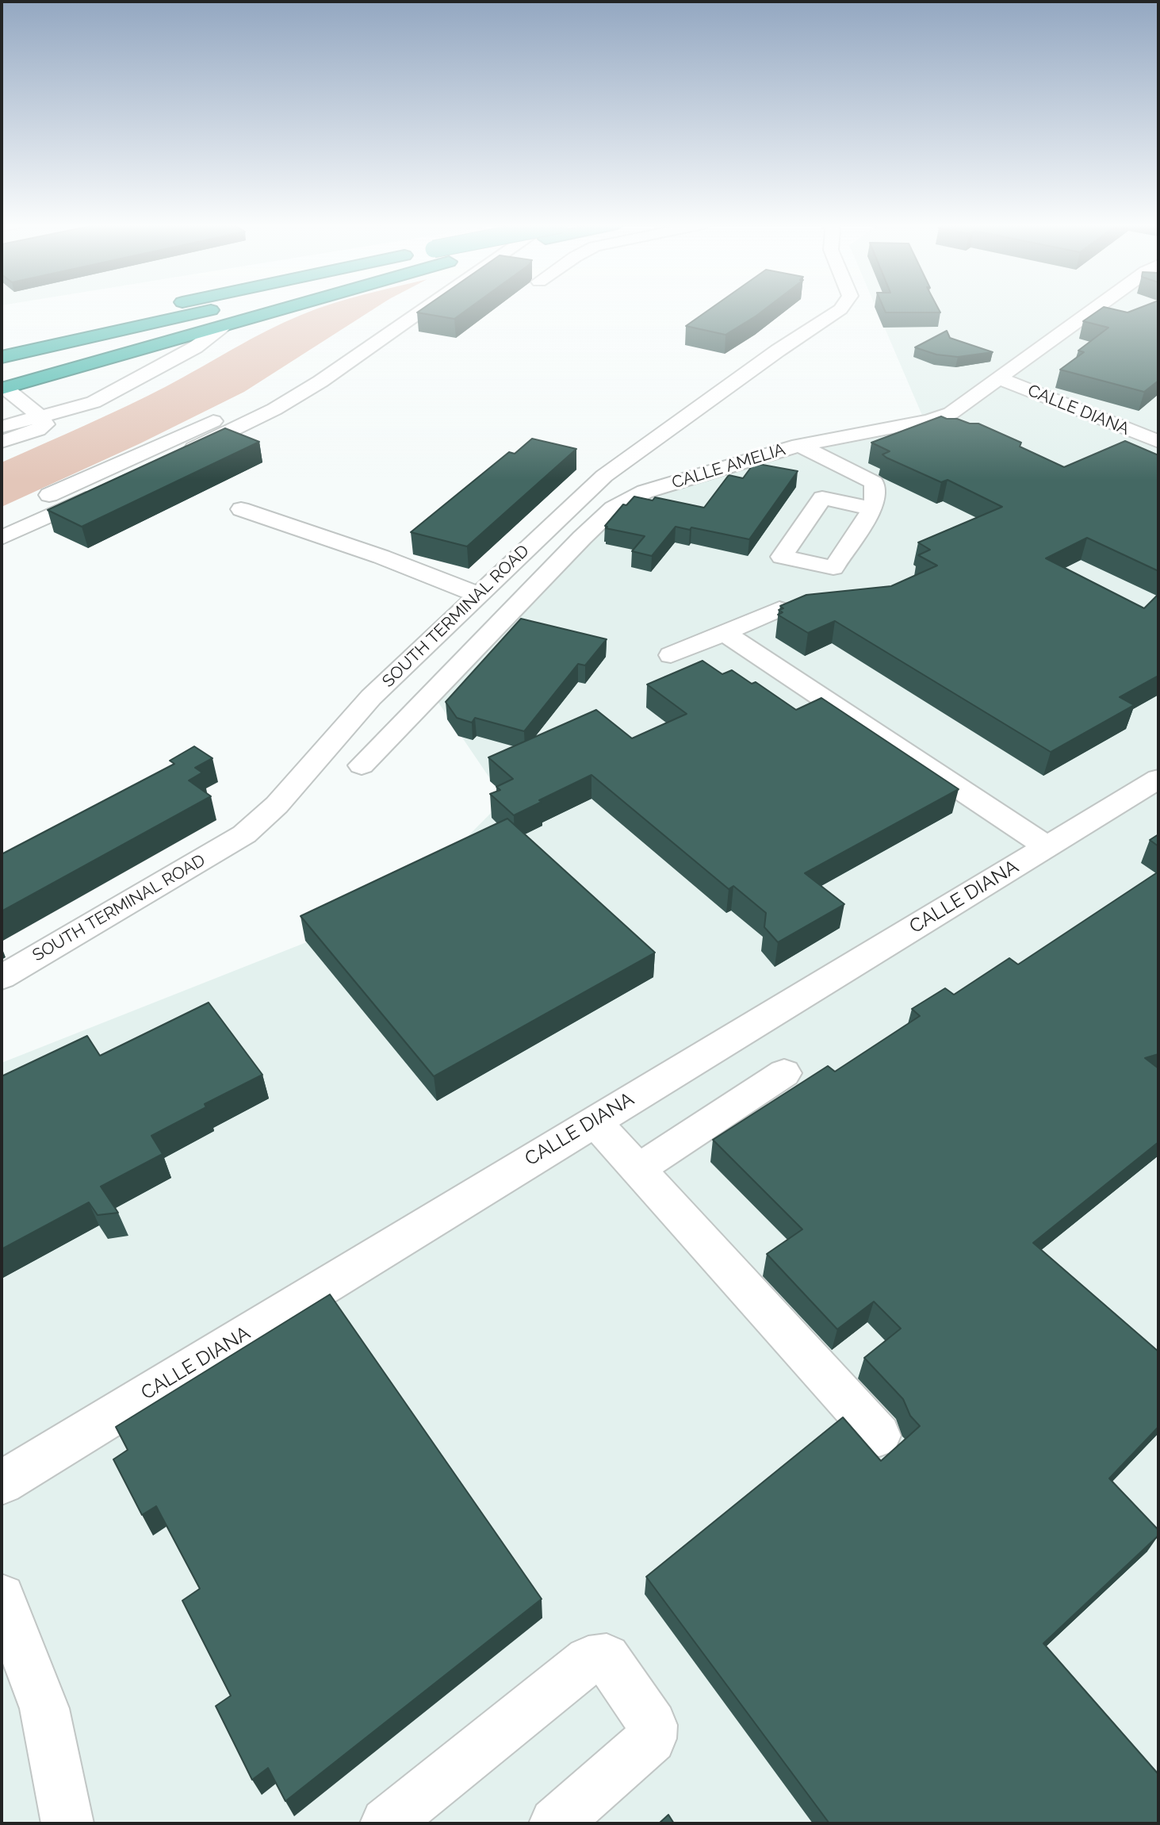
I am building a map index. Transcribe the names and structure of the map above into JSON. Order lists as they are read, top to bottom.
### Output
{
  "streets": {
    "street": ["CALLE DIANA", "CALLE AMELIA", "SOUTH TERMINAL ROAD"]
  },
  "crossings": [
    ["CALLE DIANA", "CALLE AMELIA"]
  ]
}
